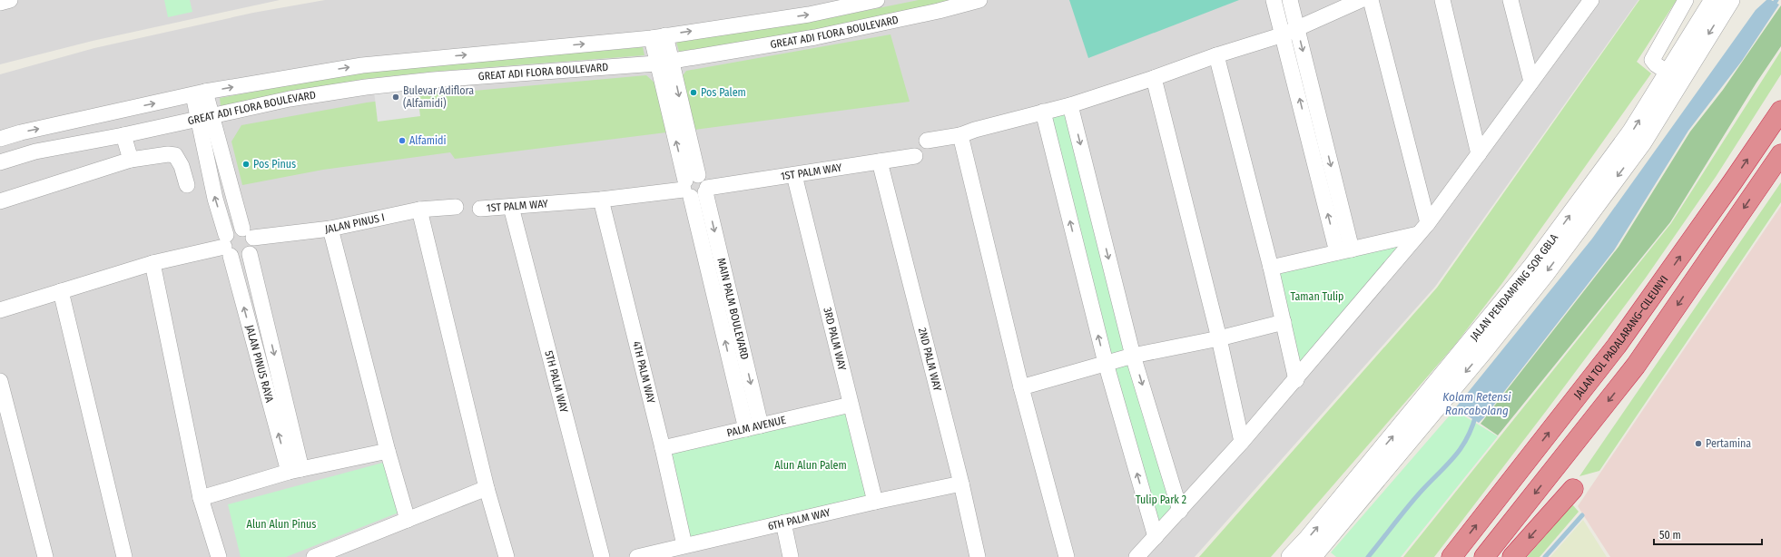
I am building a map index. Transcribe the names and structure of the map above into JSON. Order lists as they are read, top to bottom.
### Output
{
  "streets": {
    "highway": ["JALAN TOL PADALARANG–CILEUNYI"],
    "street": [
      "GREAT ADI FLORA BOULEVARD",
      "1ST PALM WAY",
      "JALAN PINUS I",
      "JALAN PENDAMPING SOR GBLA",
      "MAIN PALM BOULEVARD",
      "3RD PALM WAY",
      "2ND PALM WAY",
      "JALAN PINUS RAYA",
      "4TH PALM WAY",
      "5TH PALM WAY",
      "PALM AVENUE",
      "6TH PALM WAY"
    ]
  },
  "crossings": [
    ["GREAT ADI FLORA BOULEVARD", "MAIN PALM BOULEVARD"],
    ["GREAT ADI FLORA BOULEVARD", "JALAN PINUS RAYA"],
    ["1ST PALM WAY", "MAIN PALM BOULEVARD"],
    ["1ST PALM WAY", "3RD PALM WAY"],
    ["1ST PALM WAY", "2ND PALM WAY"],
    ["1ST PALM WAY", "4TH PALM WAY"],
    ["1ST PALM WAY", "5TH PALM WAY"],
    ["JALAN PINUS I", "JALAN PINUS RAYA"],
    ["MAIN PALM BOULEVARD", "PALM AVENUE"],
    ["3RD PALM WAY", "PALM AVENUE"],
    ["3RD PALM WAY", "6TH PALM WAY"],
    ["2ND PALM WAY", "6TH PALM WAY"],
    ["4TH PALM WAY", "PALM AVENUE"],
    ["4TH PALM WAY", "6TH PALM WAY"]
  ],
  "water": ["Kolam Retensi Rancabolang"],
  "parks": [
    "Taman Tulip",
    "Alun Alun Palem",
    "Tulip Park 2",
    "Alun Alun Pinus"
  ],
  "places": [
    "Pos Palem",
    "Bulevar Adiflora (Alfamidi)",
    "Alfamidi",
    "Pos Pinus",
    "Pertamina"
  ],
  "scale_bar": "50 m"
}
